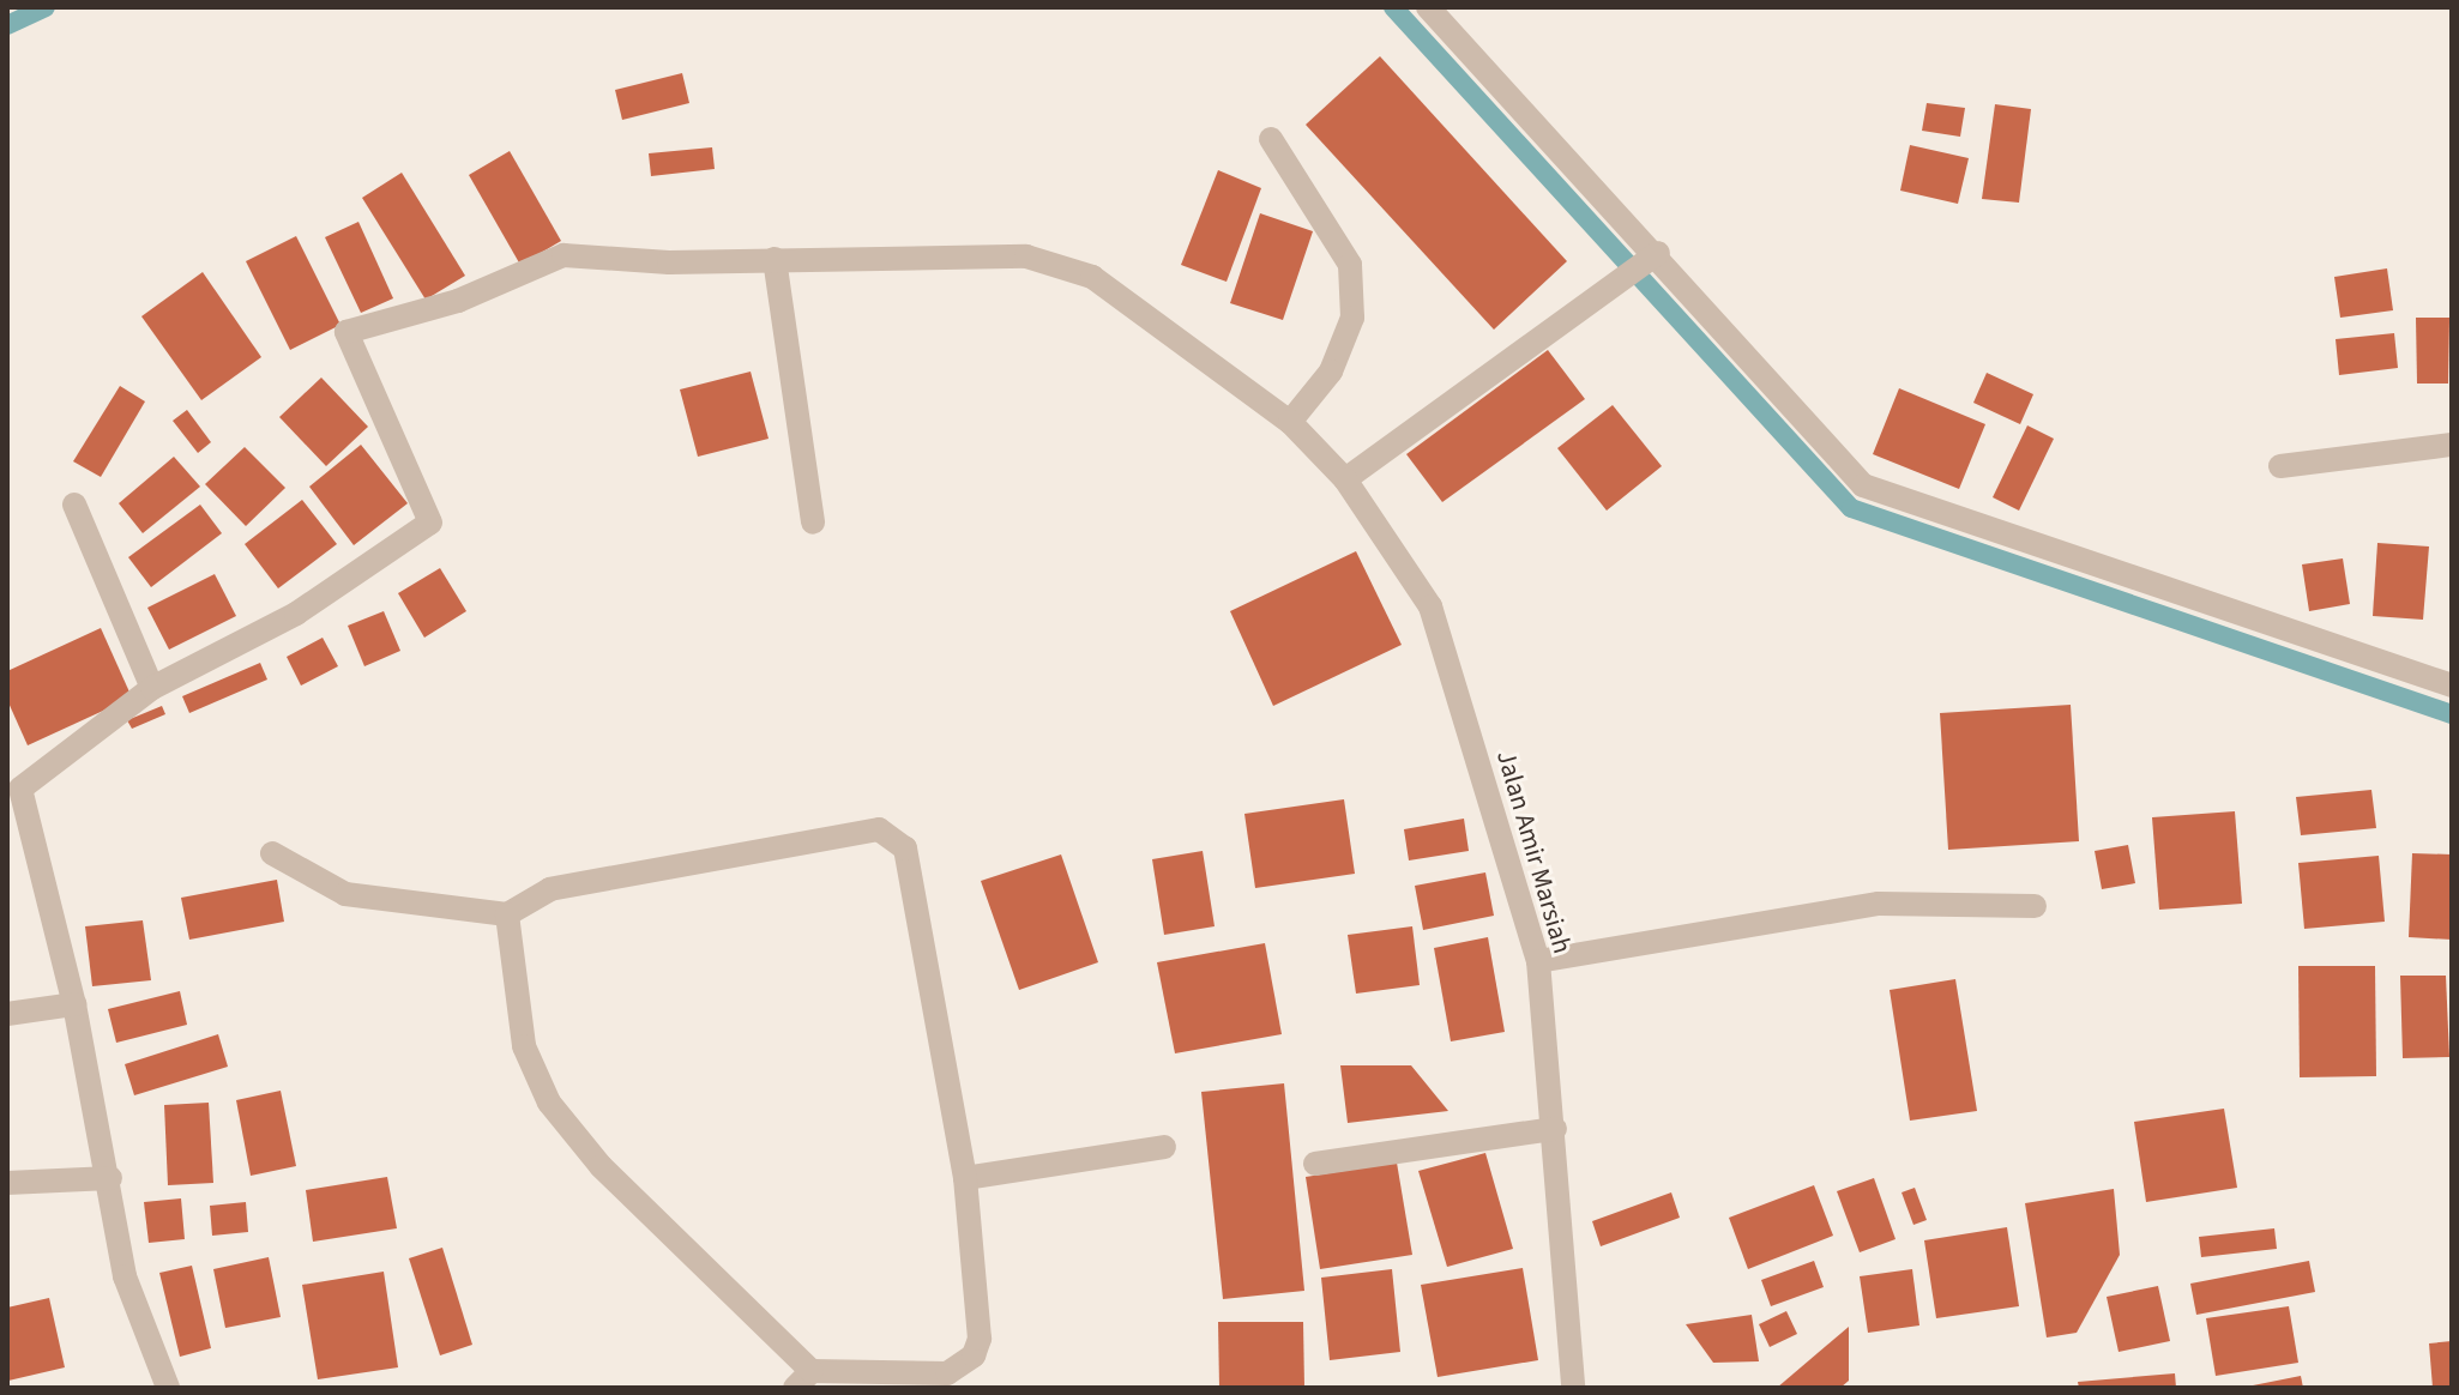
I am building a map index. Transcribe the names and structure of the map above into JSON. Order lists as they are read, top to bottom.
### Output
{
  "streets": {
    "street": ["Jalan Amir Marsiah"]
  }
}
